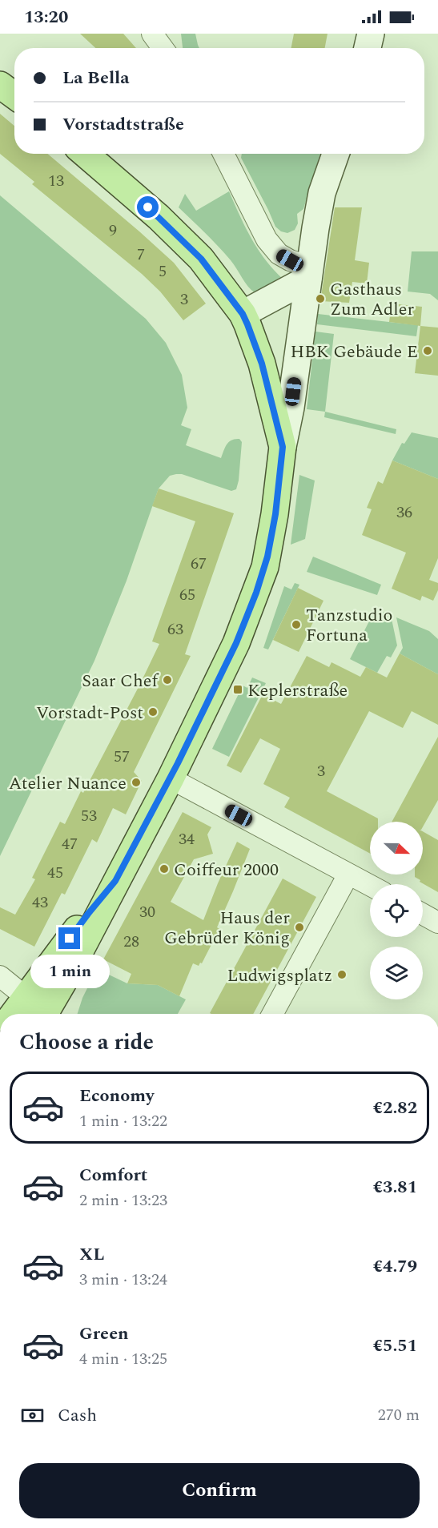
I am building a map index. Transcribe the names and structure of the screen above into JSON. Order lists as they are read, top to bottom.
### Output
{
  "places": {
    "other": [
      "Gasthaus Zum Adler",
      "HBK Gebäude E",
      "Tanzstudio Fortuna",
      "Saar Chef",
      "Vorstadt-Post",
      "Atelier Nuance",
      "Coiffeur 2000",
      "Haus der Gebrüder König",
      "Ludwigsplatz"
    ],
    "transit": ["Keplerstraße"]
  },
  "house_numbers": [
    "13",
    "9",
    "7",
    "5",
    "3",
    "36",
    "67",
    "65",
    "63",
    "57",
    "3",
    "53",
    "34",
    "47",
    "45",
    "43",
    "30",
    "28"
  ],
  "north": "right",
  "page": {
    "status": "13:20",
    "banner": ["La Bella", "Vorstadtstraße"],
    "bubble": "1 min",
    "heading": "Choose a ride",
    "list": [
      {
        "name": "Economy",
        "note": "1 min · 13:22",
        "value": "€2.82"
      },
      {
        "name": "Comfort",
        "note": "2 min · 13:23",
        "value": "€3.81"
      },
      {
        "name": "XL",
        "note": "3 min · 13:24",
        "value": "€4.79"
      },
      {
        "name": "Green",
        "note": "4 min · 13:25",
        "value": "€5.51"
      }
    ],
    "pay": ["Cash", "270 m"],
    "buttons": "Confirm"
  }
}
